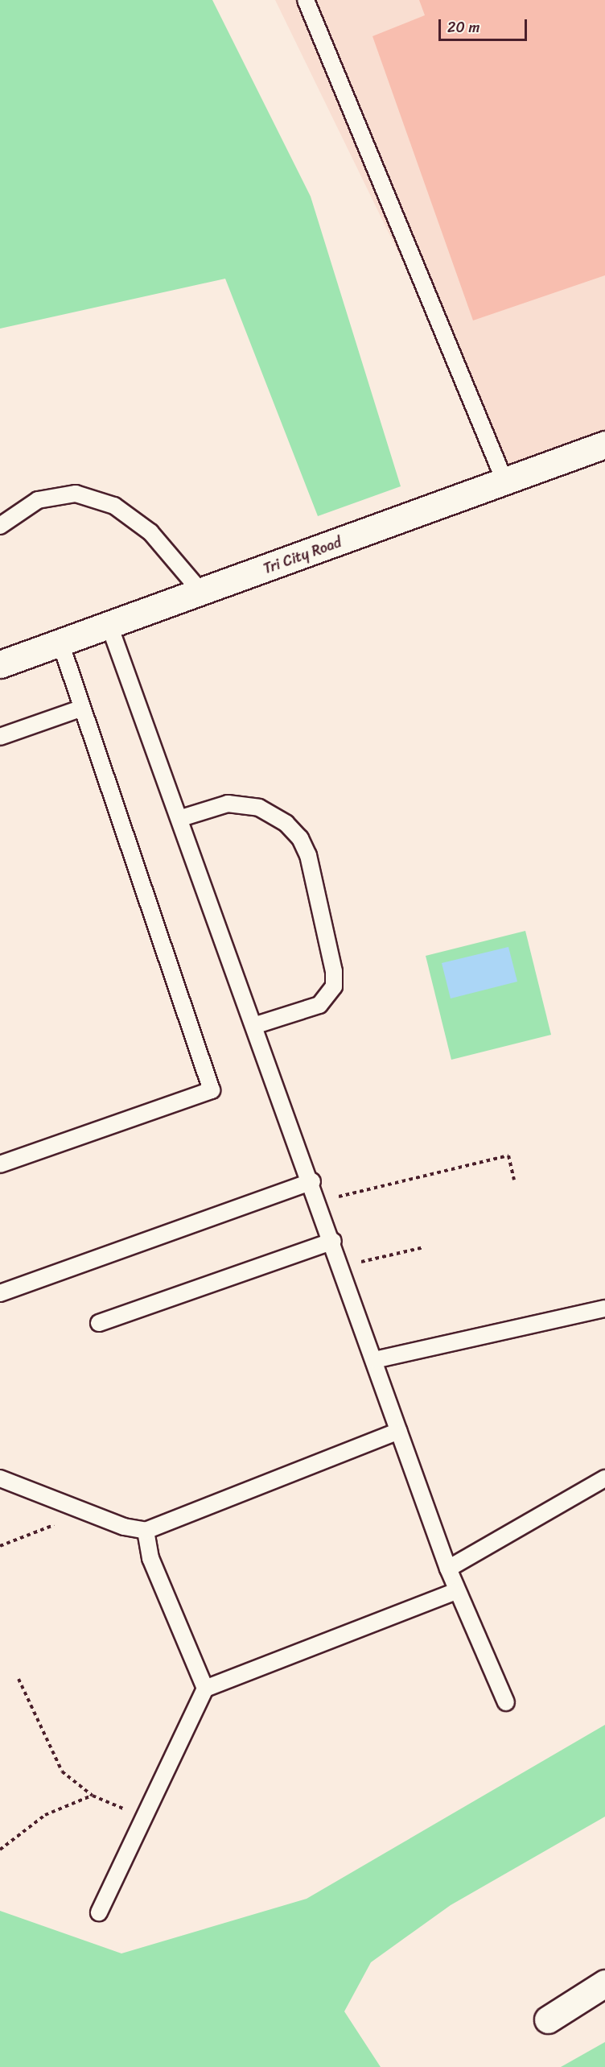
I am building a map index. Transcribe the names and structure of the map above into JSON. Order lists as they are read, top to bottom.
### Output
{
  "streets": {
    "street": ["Tri City Road"]
  },
  "scale_bar": "20 m"
}
